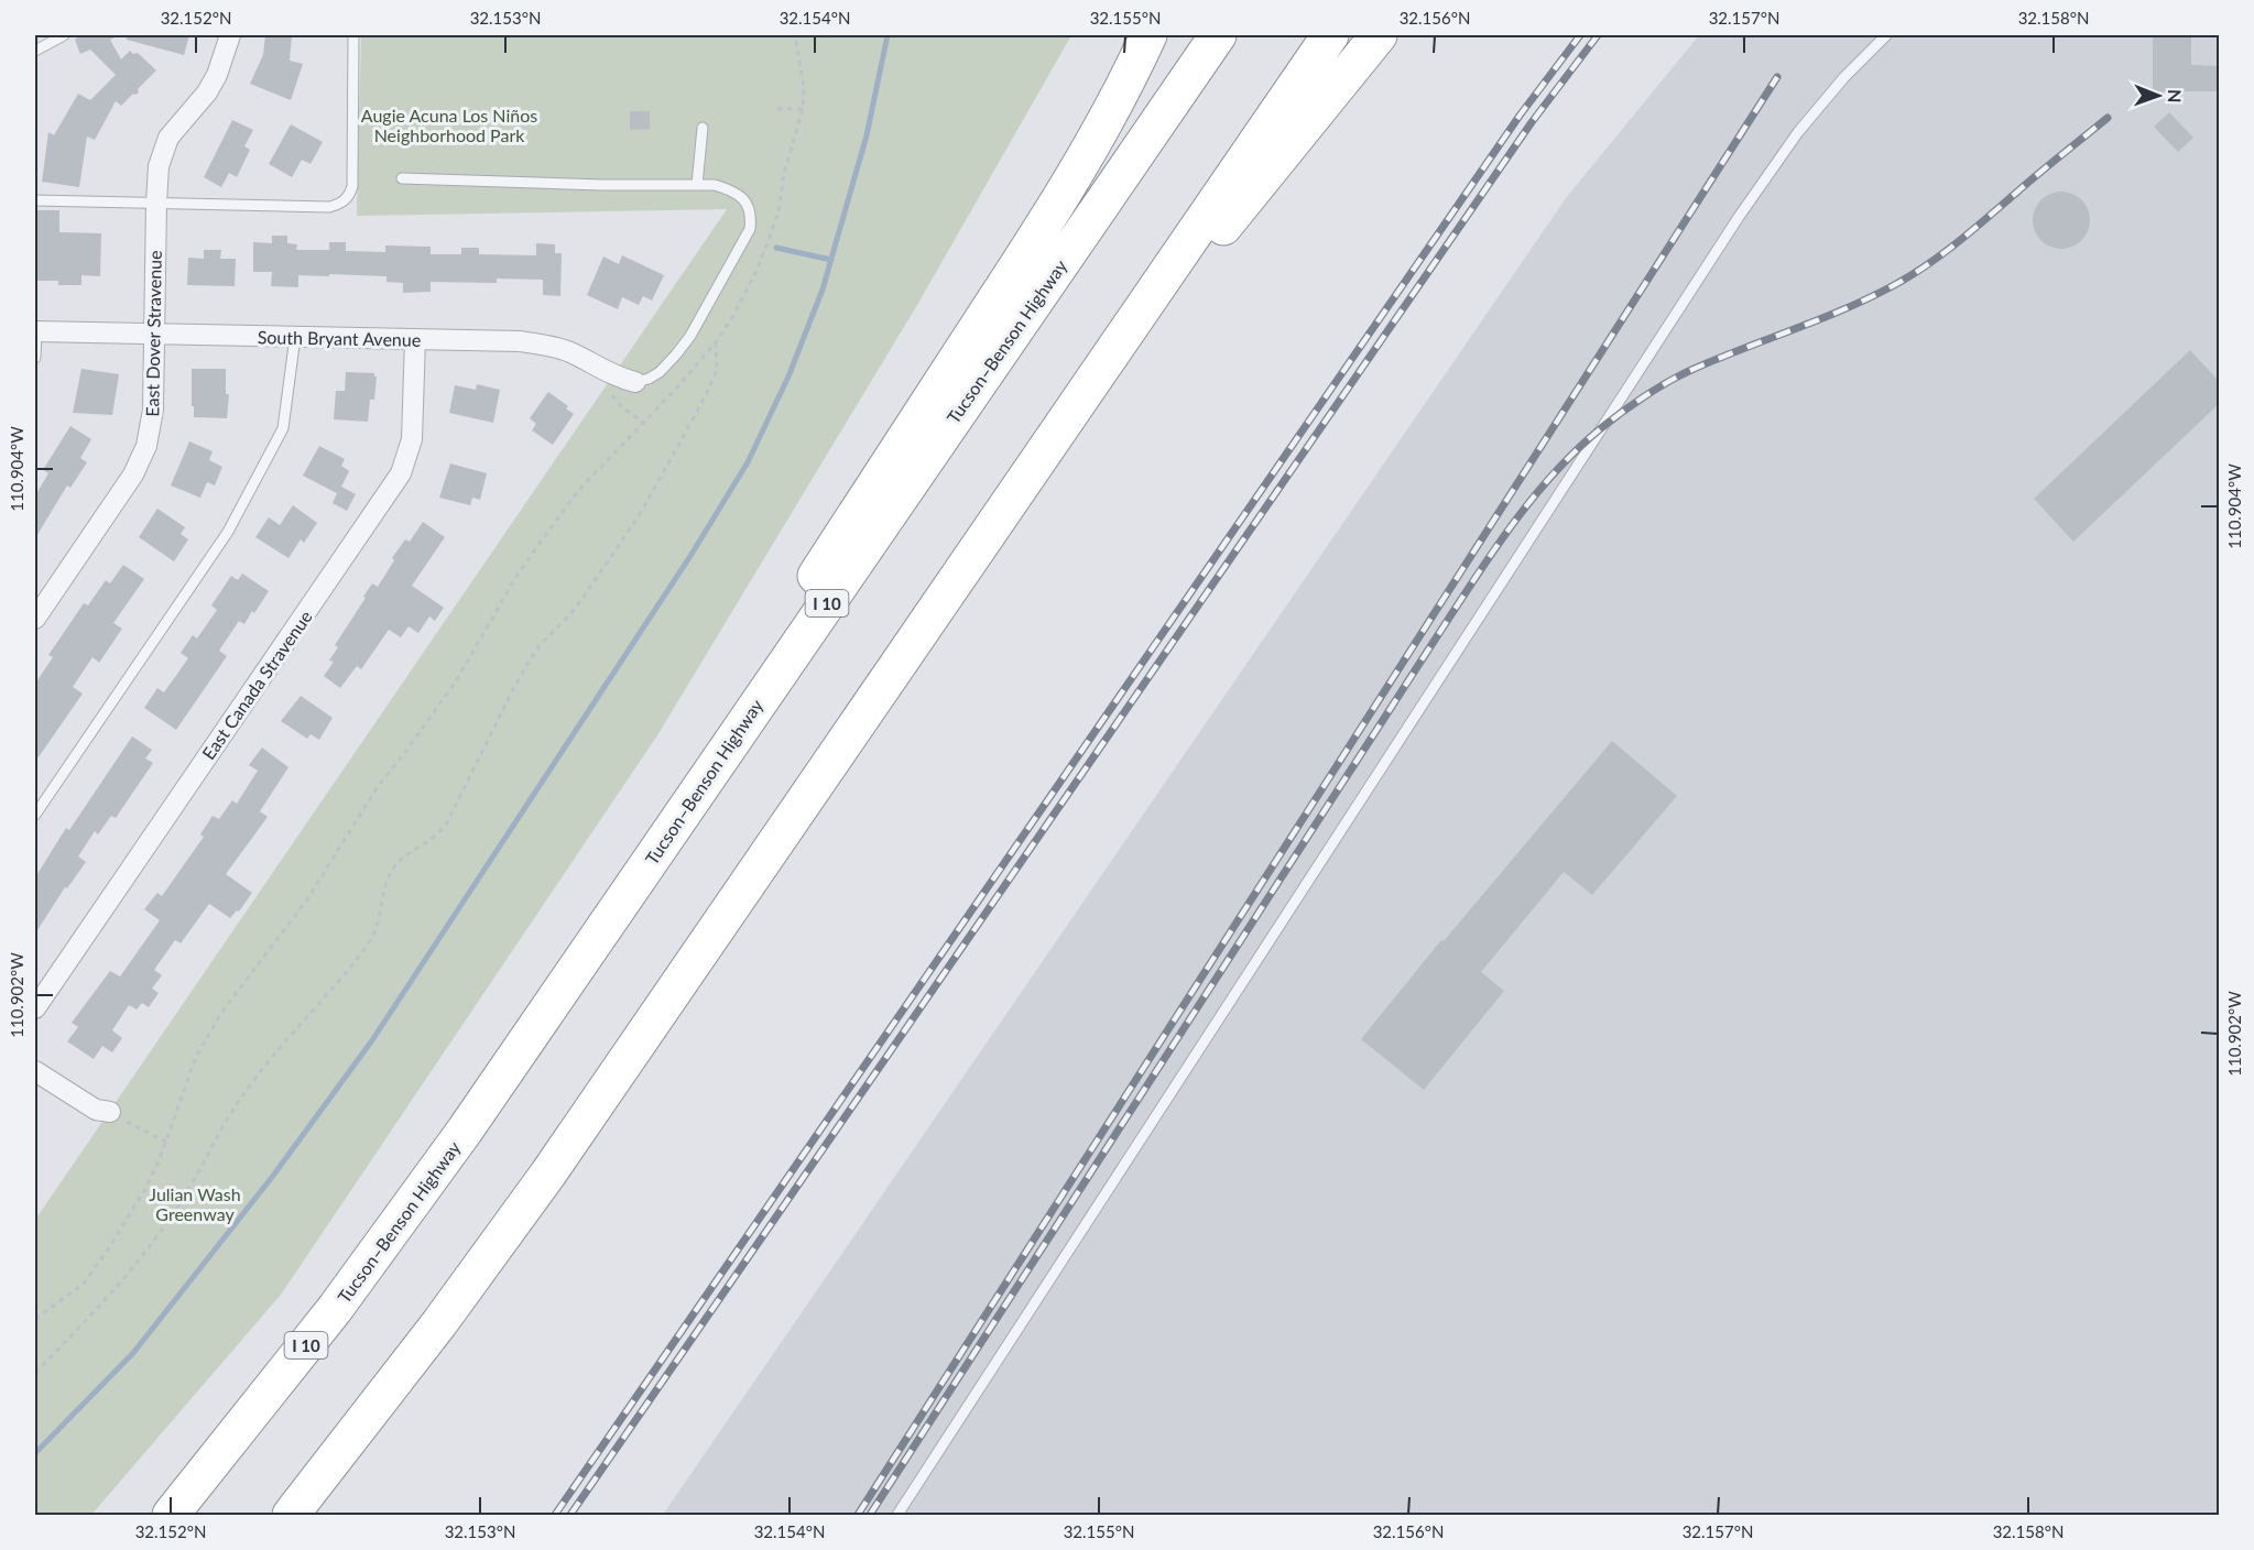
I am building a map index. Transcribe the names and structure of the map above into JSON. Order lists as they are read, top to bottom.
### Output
{
  "streets": {
    "highway": ["Tucson–Benson Highway", "I 10"],
    "street": ["East Dover Stravenue", "South Bryant Avenue", "East Canada Stravenue"]
  },
  "crossings": [
    ["East Dover Stravenue", "South Bryant Avenue"],
    ["South Bryant Avenue", "East Canada Stravenue"]
  ],
  "parks": ["Augie Acuna Los Niños Neighborhood Park", "Julian Wash Greenway"],
  "north": "right",
  "coordinates": [
    "32.152°N",
    "32.153°N",
    "32.154°N",
    "32.155°N",
    "32.156°N",
    "32.157°N",
    "32.158°N",
    "110.904°W",
    "110.902°W"
  ]
}
